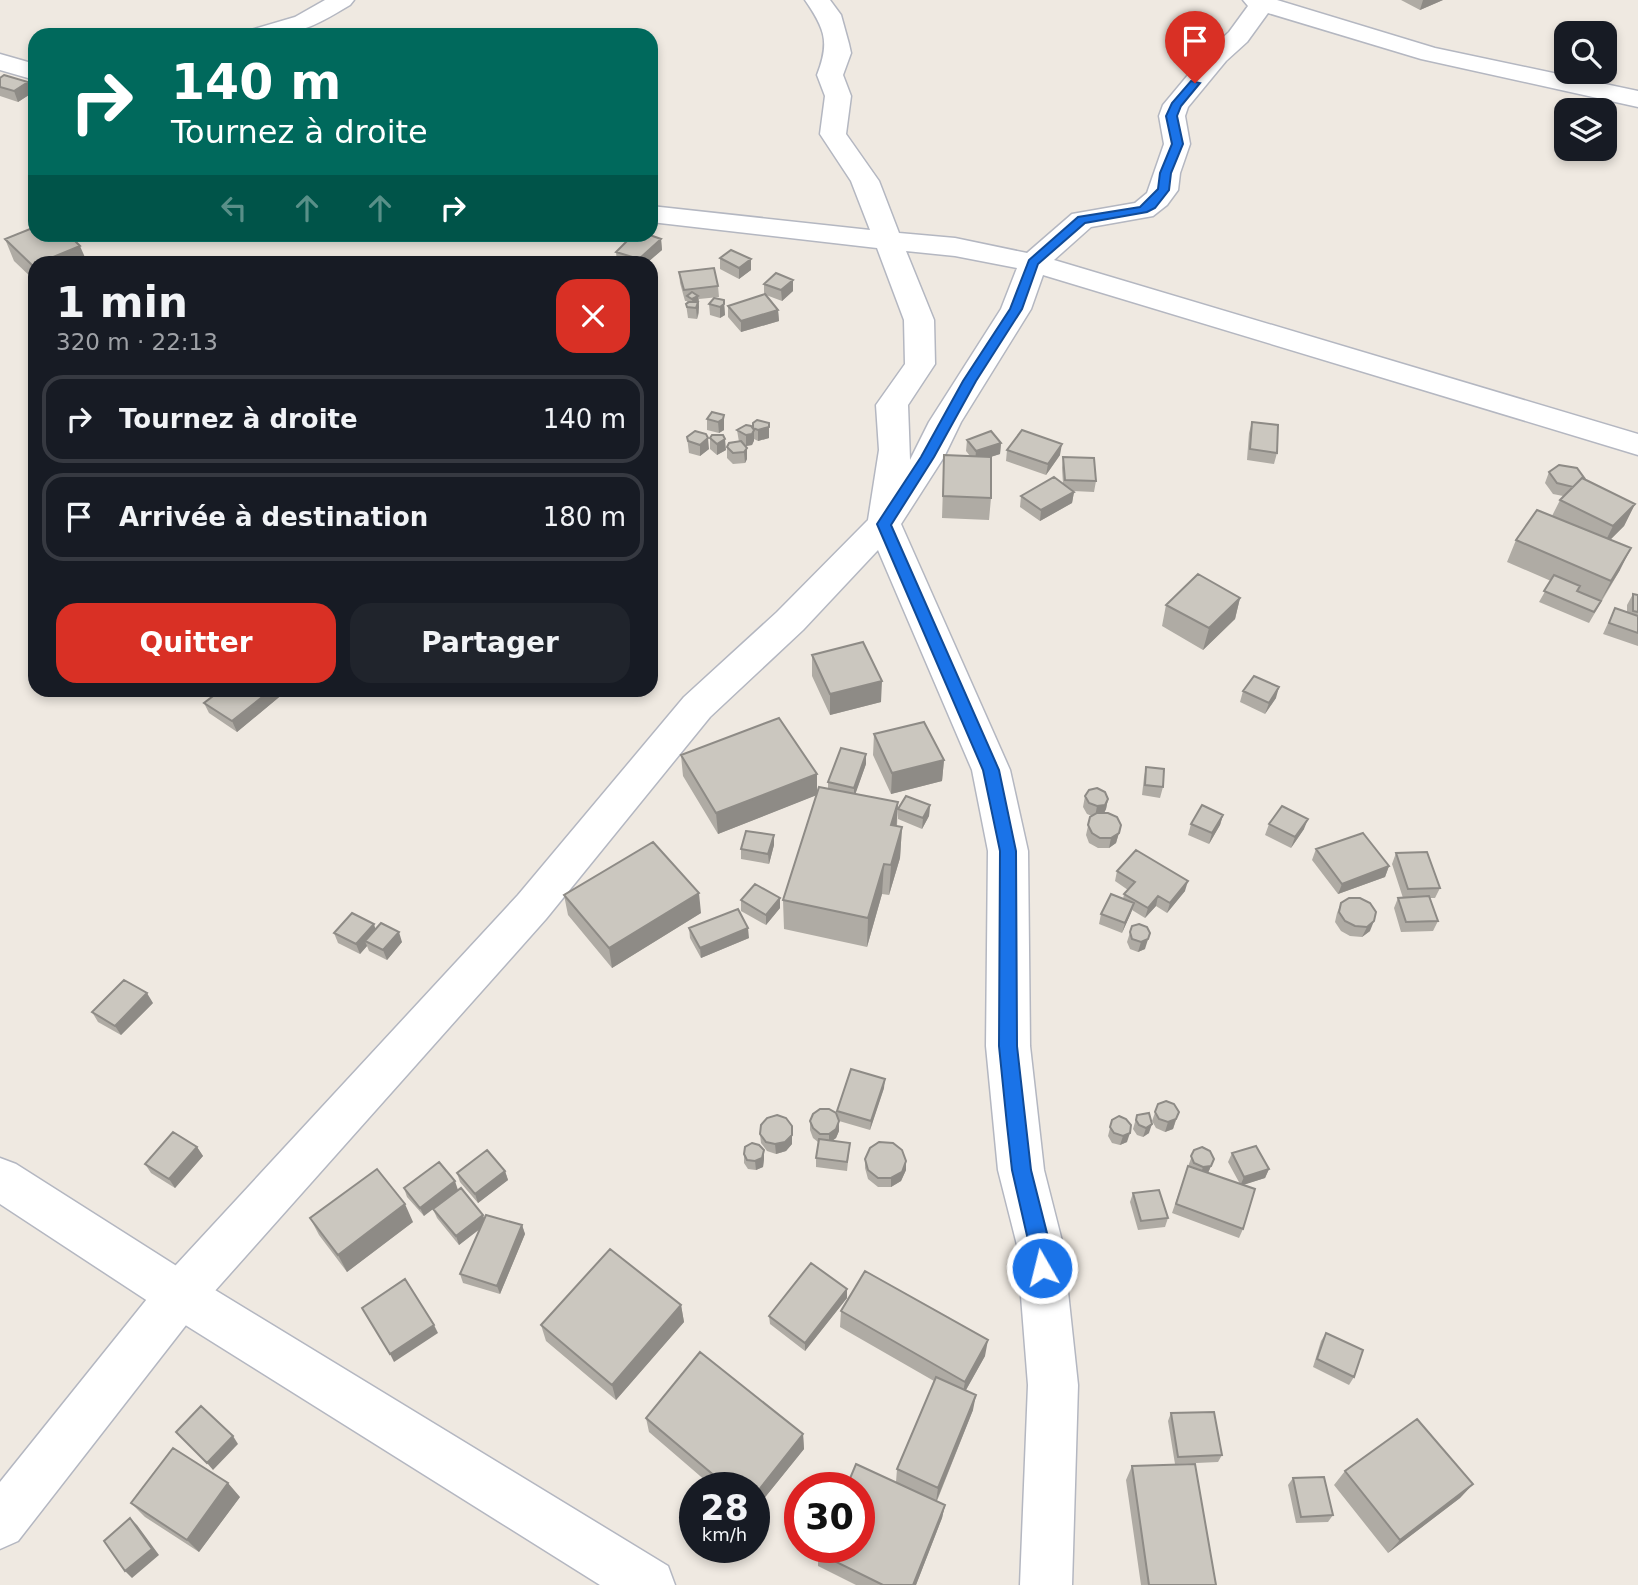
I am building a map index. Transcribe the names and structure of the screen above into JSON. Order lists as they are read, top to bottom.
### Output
{
  "page": {
    "turn": ["140 m", "Tournez à droite"],
    "heading": ["1 min", "320 m · 22:13"],
    "list": [
      {
        "name": "Tournez à droite",
        "value": "140 m"
      },
      {
        "name": "Arrivée à destination",
        "value": "180 m"
      }
    ],
    "buttons": ["Quitter", "Partager"],
    "speed": "28 km/h",
    "limit": "30"
  }
}
